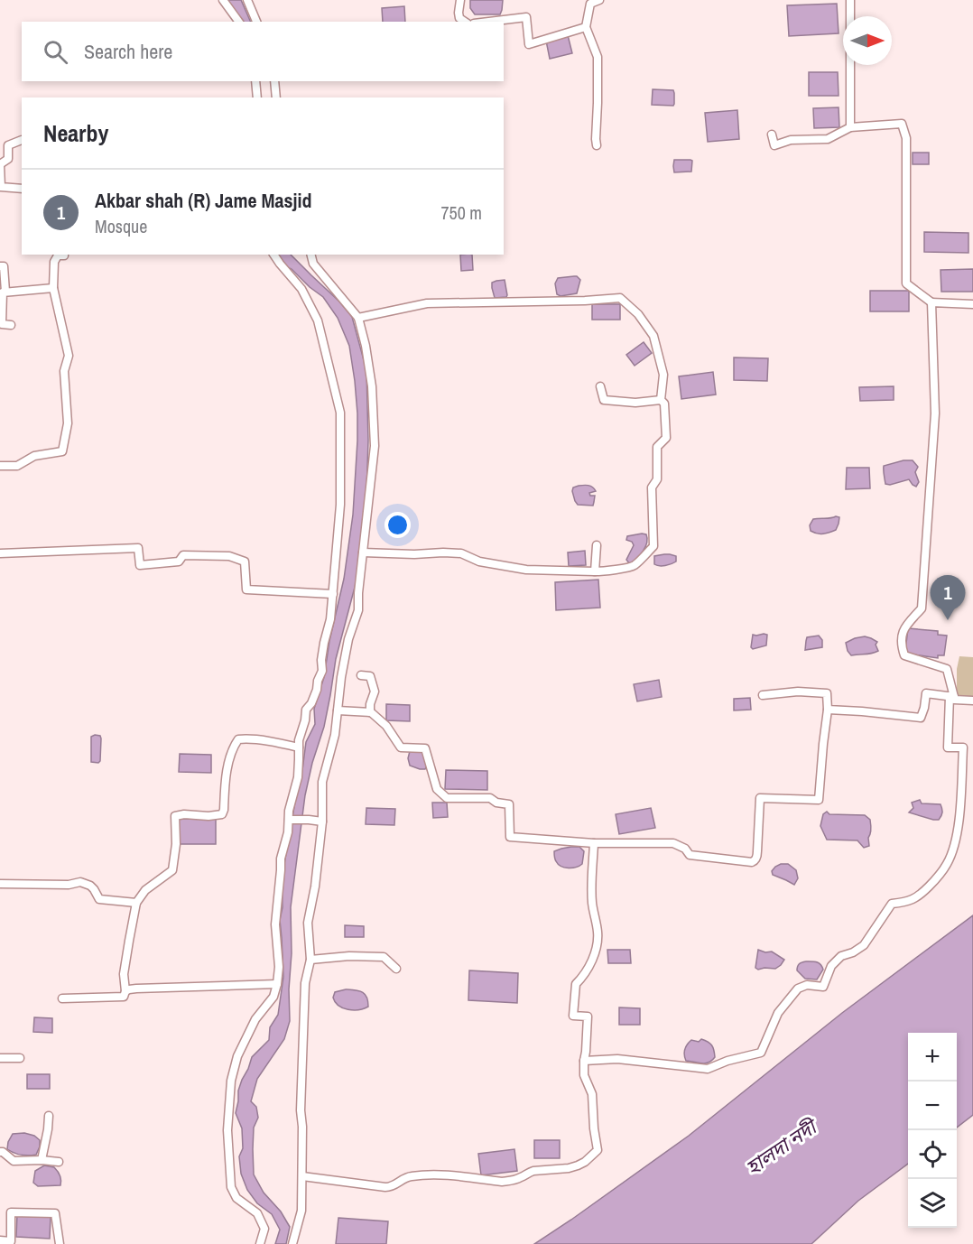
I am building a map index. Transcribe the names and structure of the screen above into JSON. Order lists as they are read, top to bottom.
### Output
{
  "water": ["হালদা নদী"],
  "north": "right",
  "page": {
    "search": "Search here",
    "heading": "Nearby",
    "list": [
      {
        "mark": "1",
        "name": "Akbar shah (R) Jame Masjid",
        "note": "Mosque",
        "value": "750 m"
      }
    ],
    "pins": "1",
    "map_buttons": ["+", "−"]
  }
}
